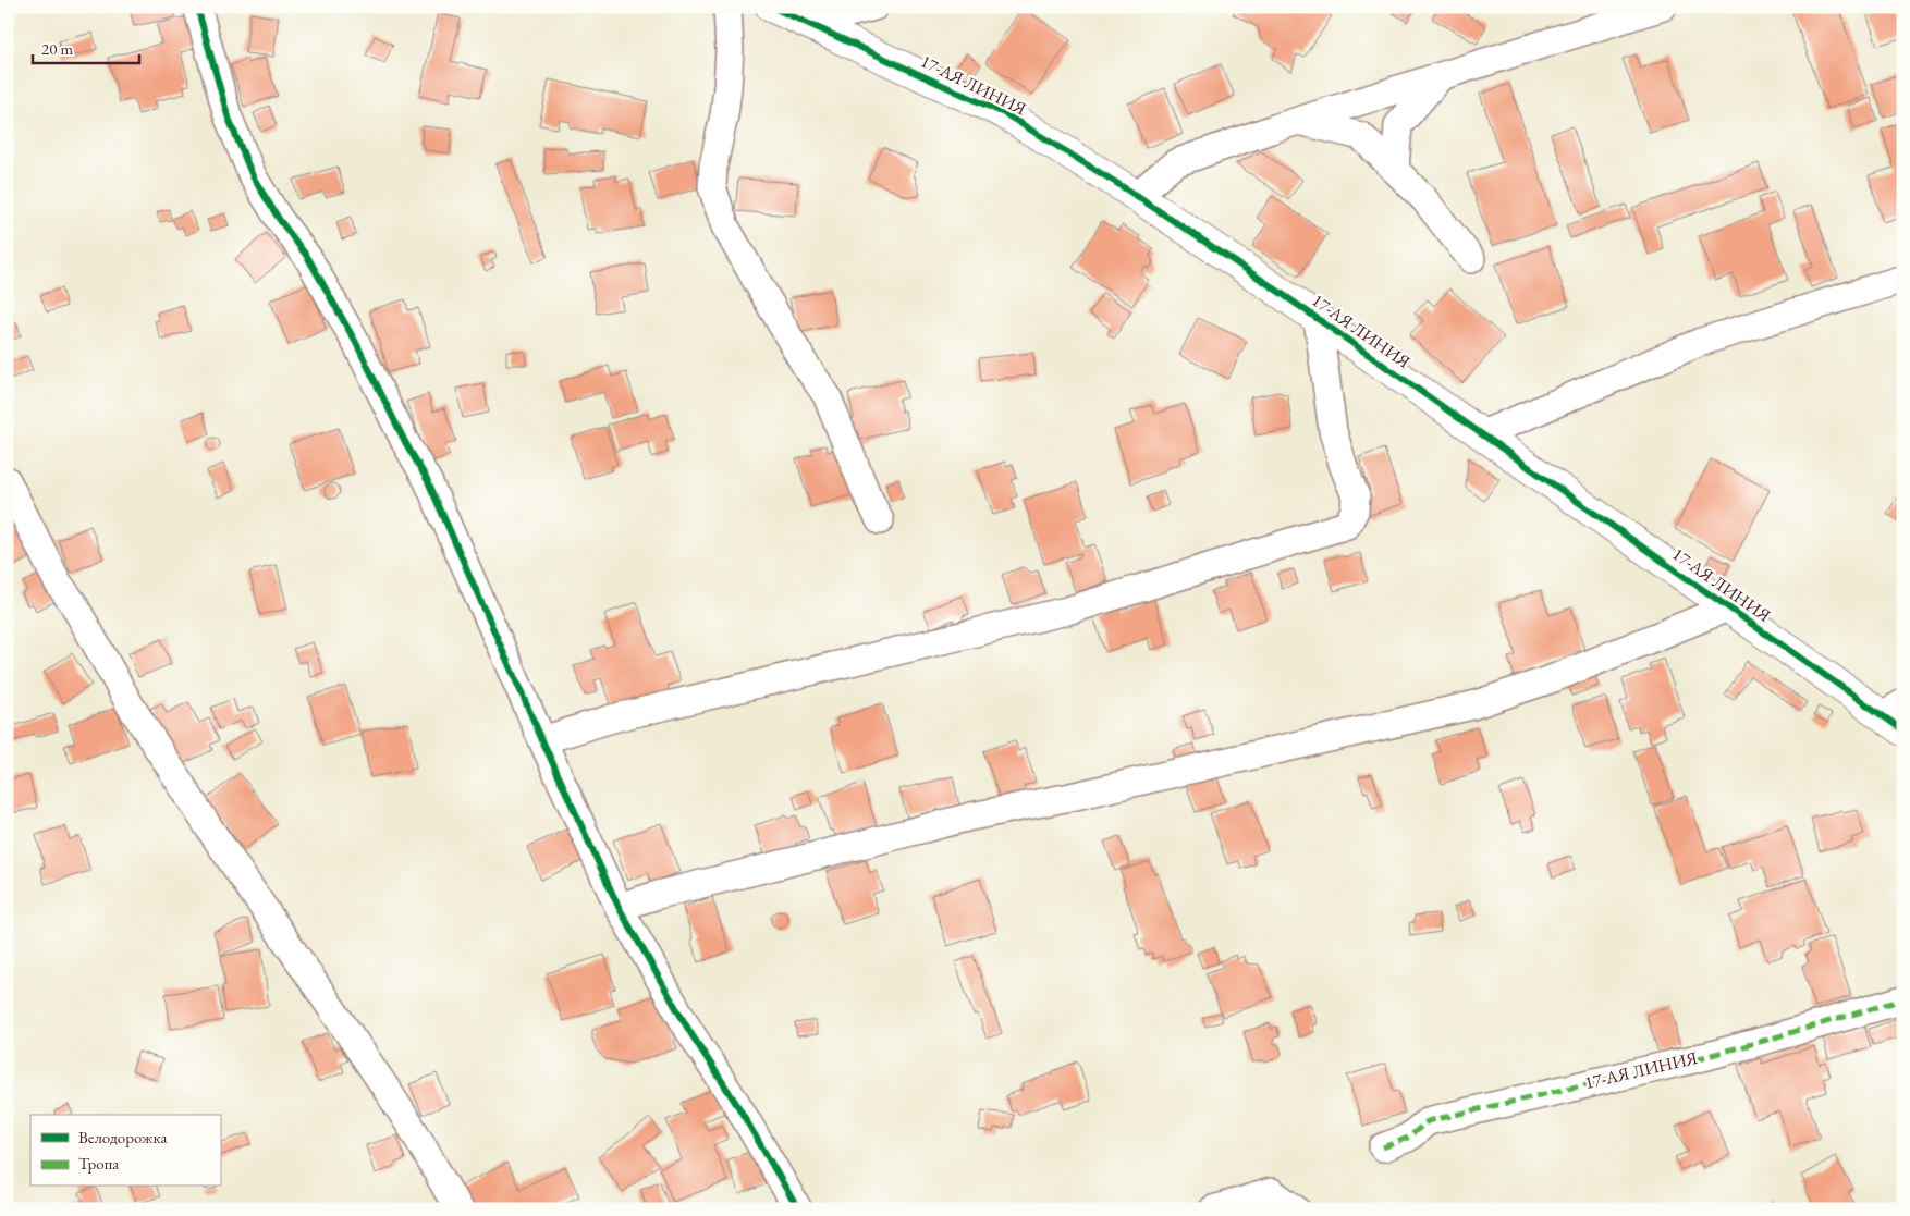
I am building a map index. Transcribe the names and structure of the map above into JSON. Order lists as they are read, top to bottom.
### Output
{
  "streets": {
    "street": ["17-АЯ ЛИНИЯ"]
  },
  "legend": ["Велодорожка", "Тропа"],
  "scale_bar": "20 m"
}
